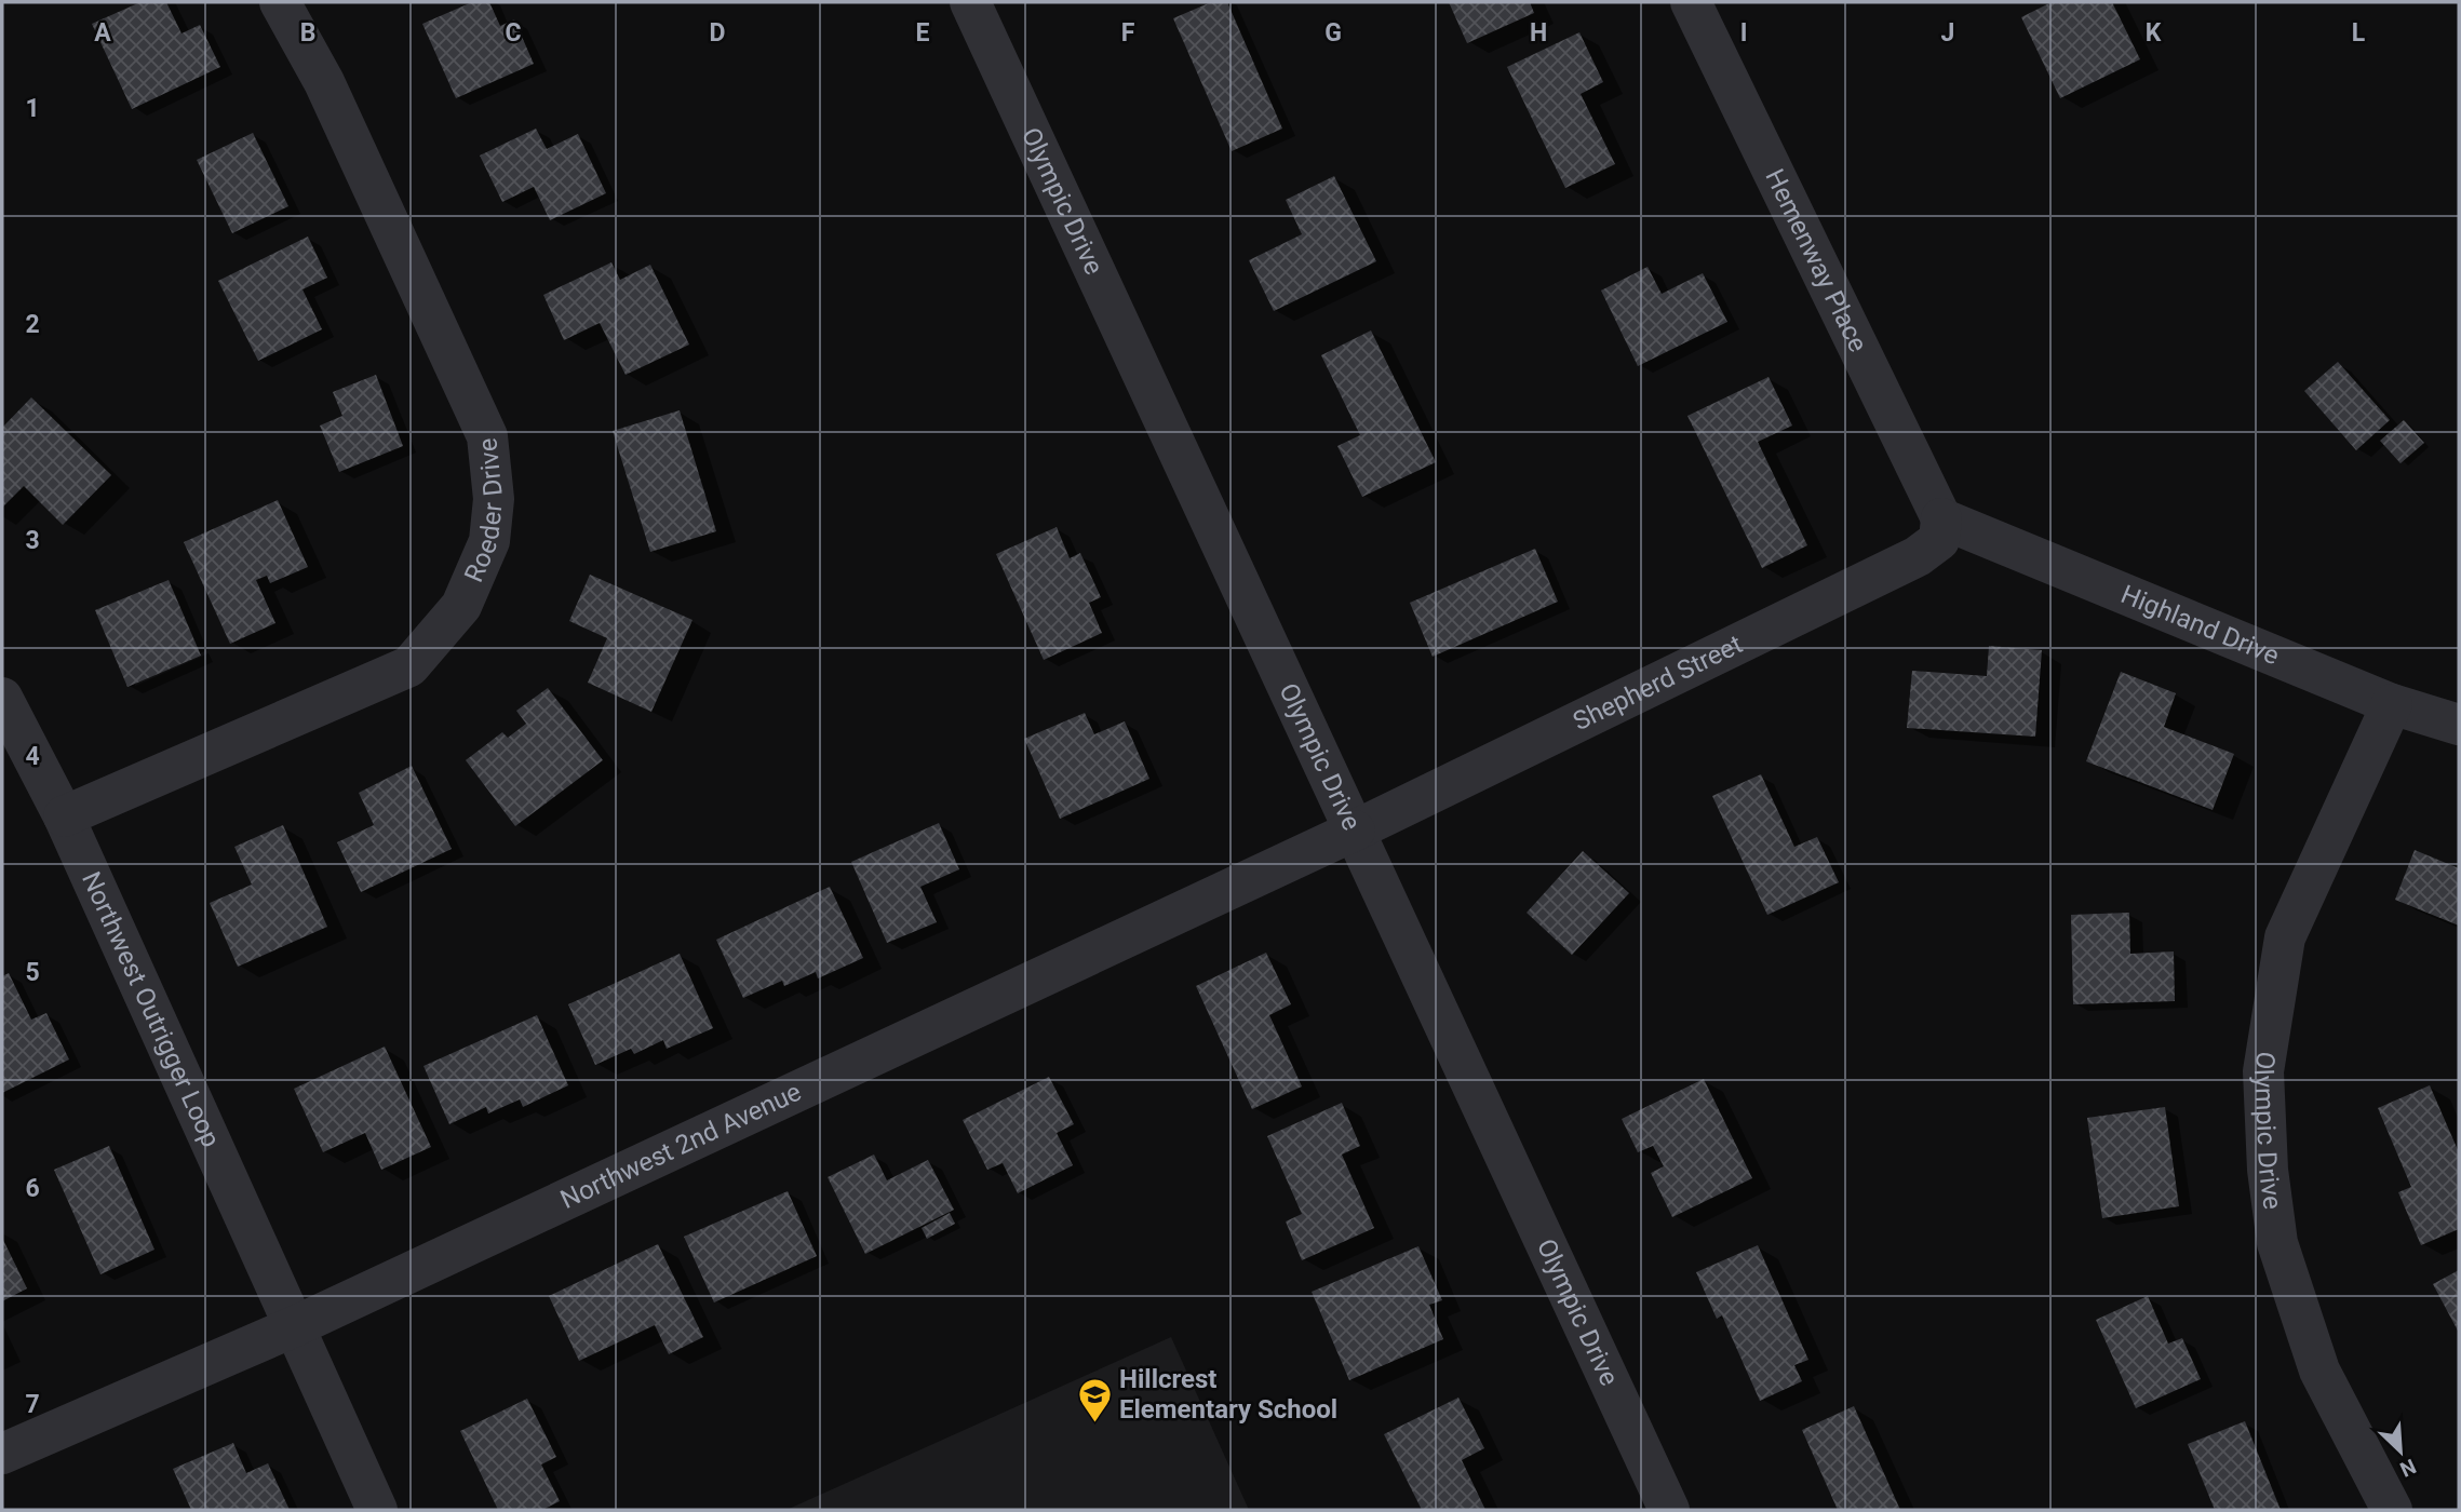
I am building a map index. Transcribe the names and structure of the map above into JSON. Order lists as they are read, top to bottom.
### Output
{
  "streets": {
    "street": [
      "Olympic Drive",
      "Hemenway Place",
      "Roeder Drive",
      "Highland Drive",
      "Shepherd Street",
      "Northwest Outrigger Loop",
      "Northwest 2nd Avenue"
    ]
  },
  "crossings": [
    ["Olympic Drive", "Highland Drive"],
    ["Olympic Drive", "Shepherd Street"],
    ["Olympic Drive", "Northwest 2nd Avenue"],
    ["Hemenway Place", "Highland Drive"],
    ["Hemenway Place", "Shepherd Street"],
    ["Roeder Drive", "Northwest Outrigger Loop"],
    ["Highland Drive", "Shepherd Street"],
    ["Shepherd Street", "Northwest 2nd Avenue"],
    ["Northwest Outrigger Loop", "Northwest 2nd Avenue"]
  ],
  "places": {
    "school or university": ["Hillcrest Elementary School"]
  },
  "north": "bottom right",
  "grid": {
    "columns": [
      "A",
      "B",
      "C",
      "D",
      "E",
      "F",
      "G",
      "H",
      "I",
      "J",
      "K",
      "L"
    ],
    "rows": [
      "1",
      "2",
      "3",
      "4",
      "5",
      "6",
      "7"
    ]
  }
}
